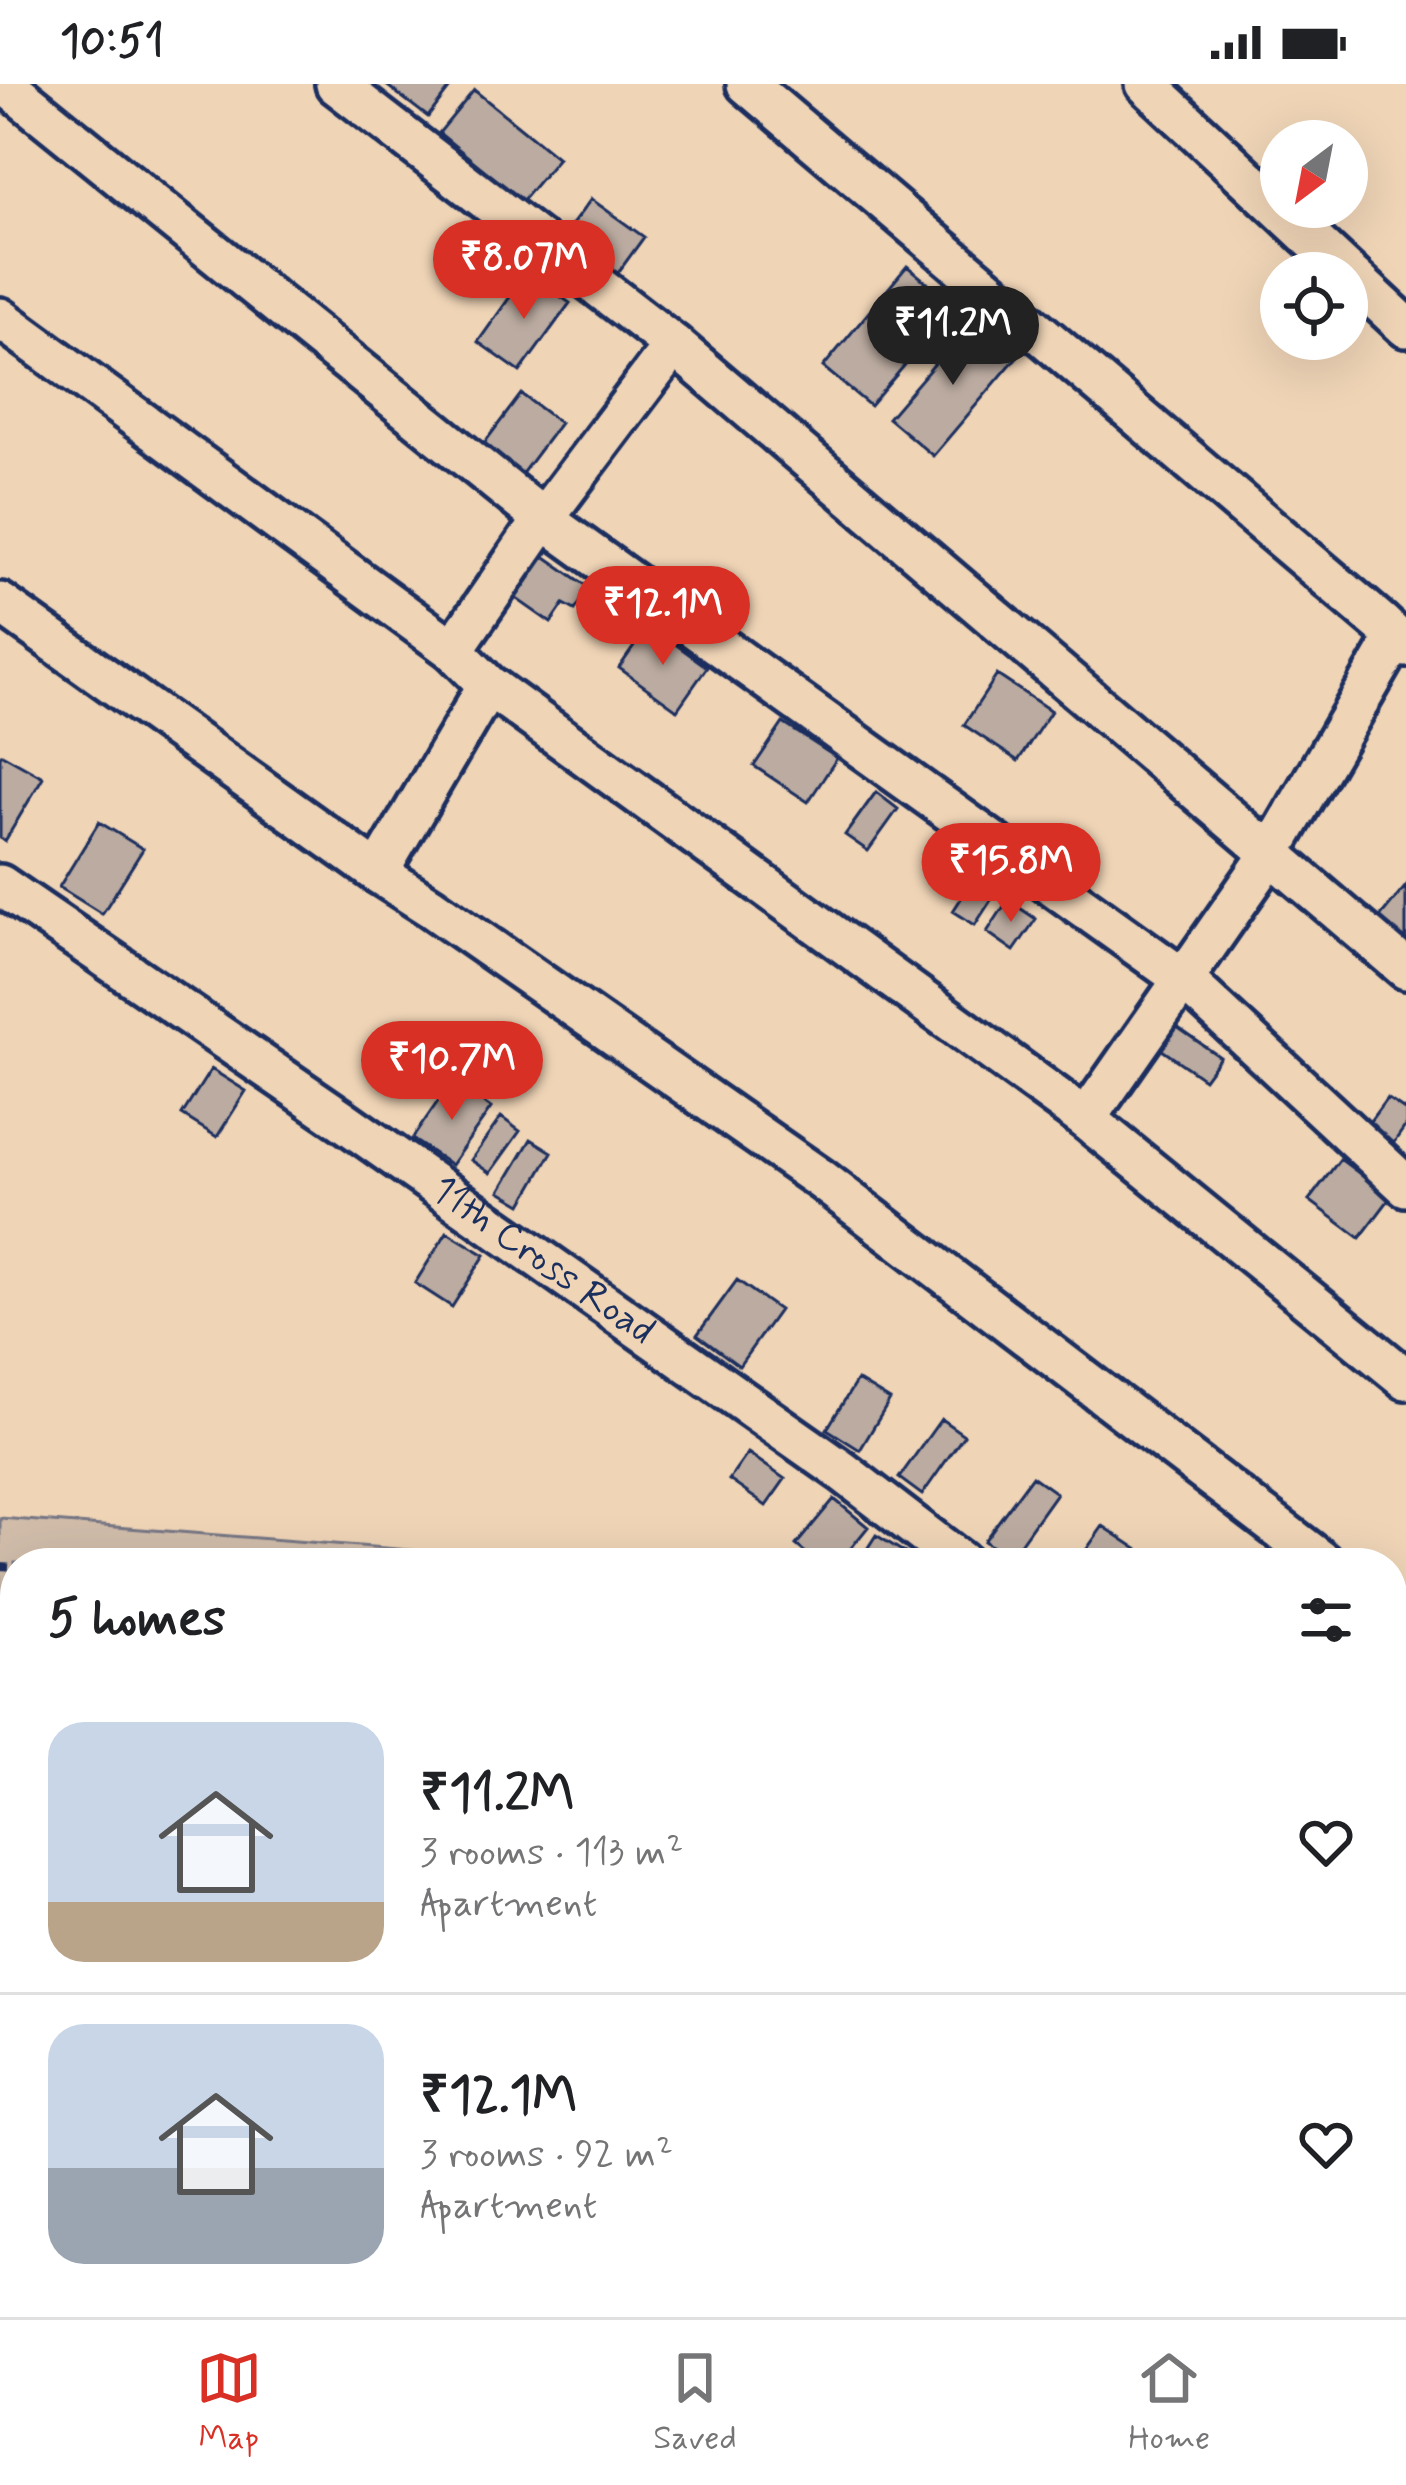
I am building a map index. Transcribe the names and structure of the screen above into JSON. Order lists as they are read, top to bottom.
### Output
{
  "streets": {
    "street": ["11th Cross Road"]
  },
  "north": "bottom left",
  "page": {
    "status": "10:51",
    "price": [
      "₹8.07M",
      "₹11.2M",
      "₹12.1M",
      "₹15.8M",
      "₹10.7M"
    ],
    "heading": "5 homes",
    "list": [
      {
        "name": "₹11.2M",
        "note": "3 rooms · 113 m² · Apartment"
      },
      {
        "name": "₹12.1M",
        "note": "3 rooms · 92 m² · Apartment"
      }
    ],
    "tabs": ["Map", "Saved", "Home"]
  }
}
